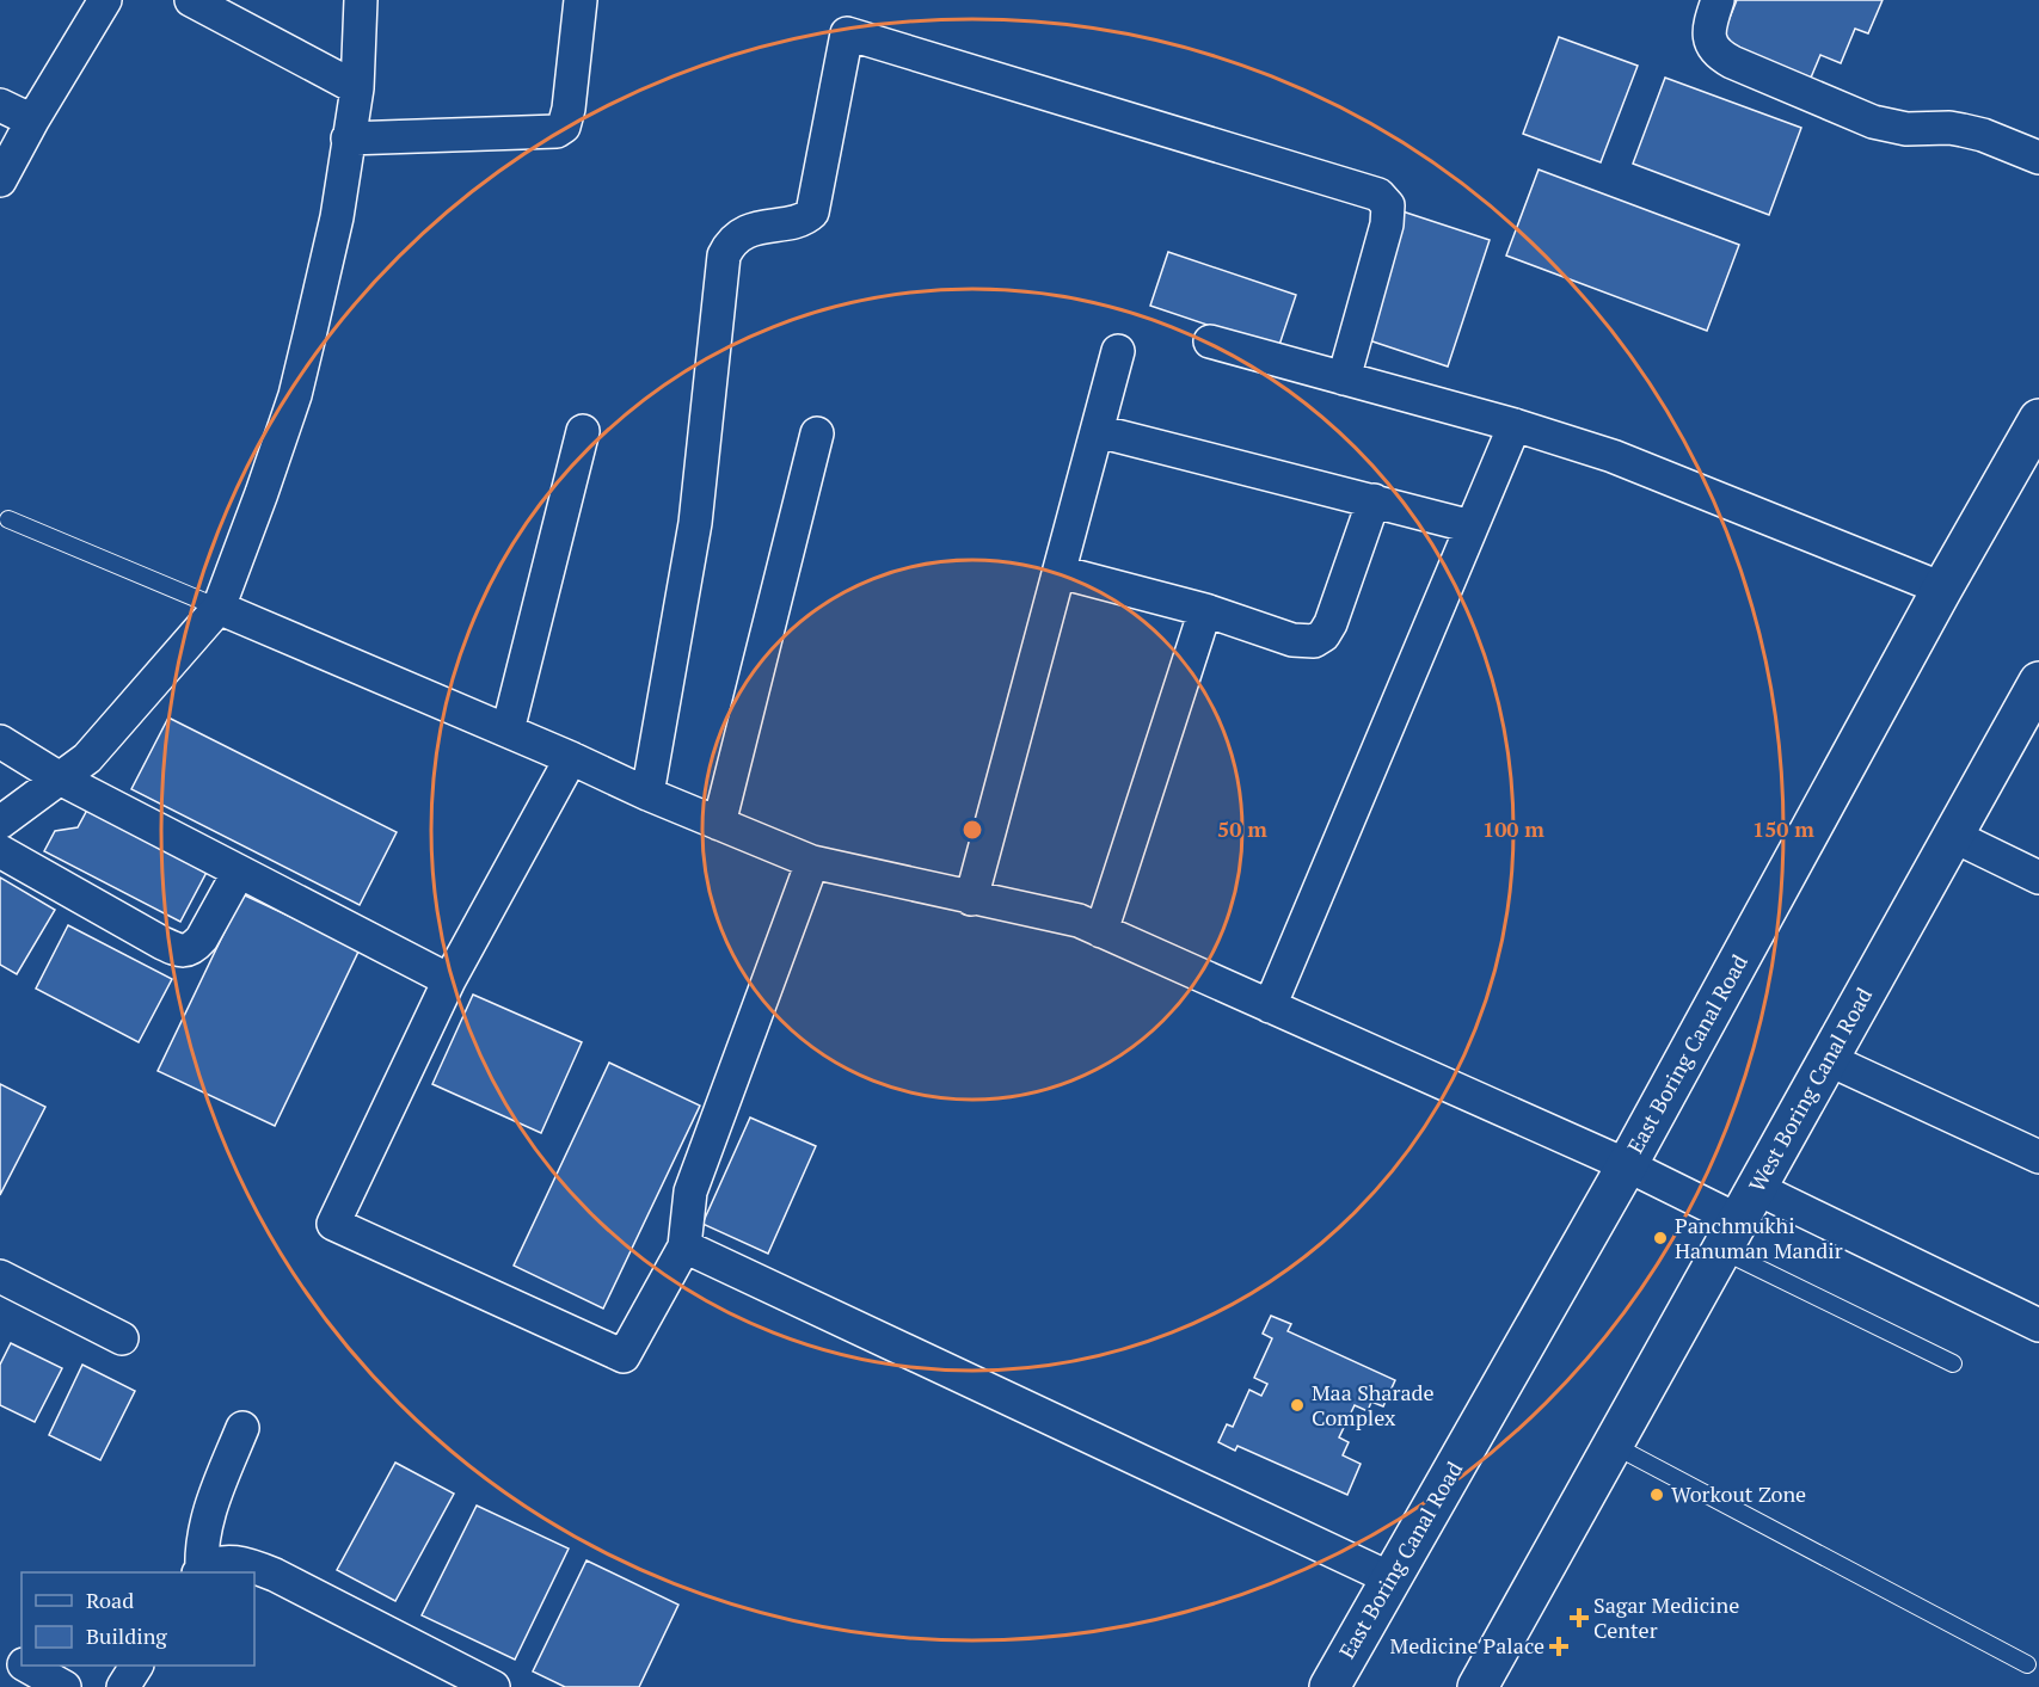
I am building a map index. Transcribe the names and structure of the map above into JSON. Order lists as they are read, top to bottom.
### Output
{
  "streets": {
    "main road": ["East Boring Canal Road", "West Boring Canal Road"]
  },
  "places": {
    "other": ["Panchmukhi Hanuman Mandir", "Maa Sharade Complex", "Workout Zone"],
    "health": ["Sagar Medicine Center", "Medicine Palace"]
  },
  "legend": ["Road", "Building"],
  "rings": ["50 m", "100 m", "150 m"]
}
